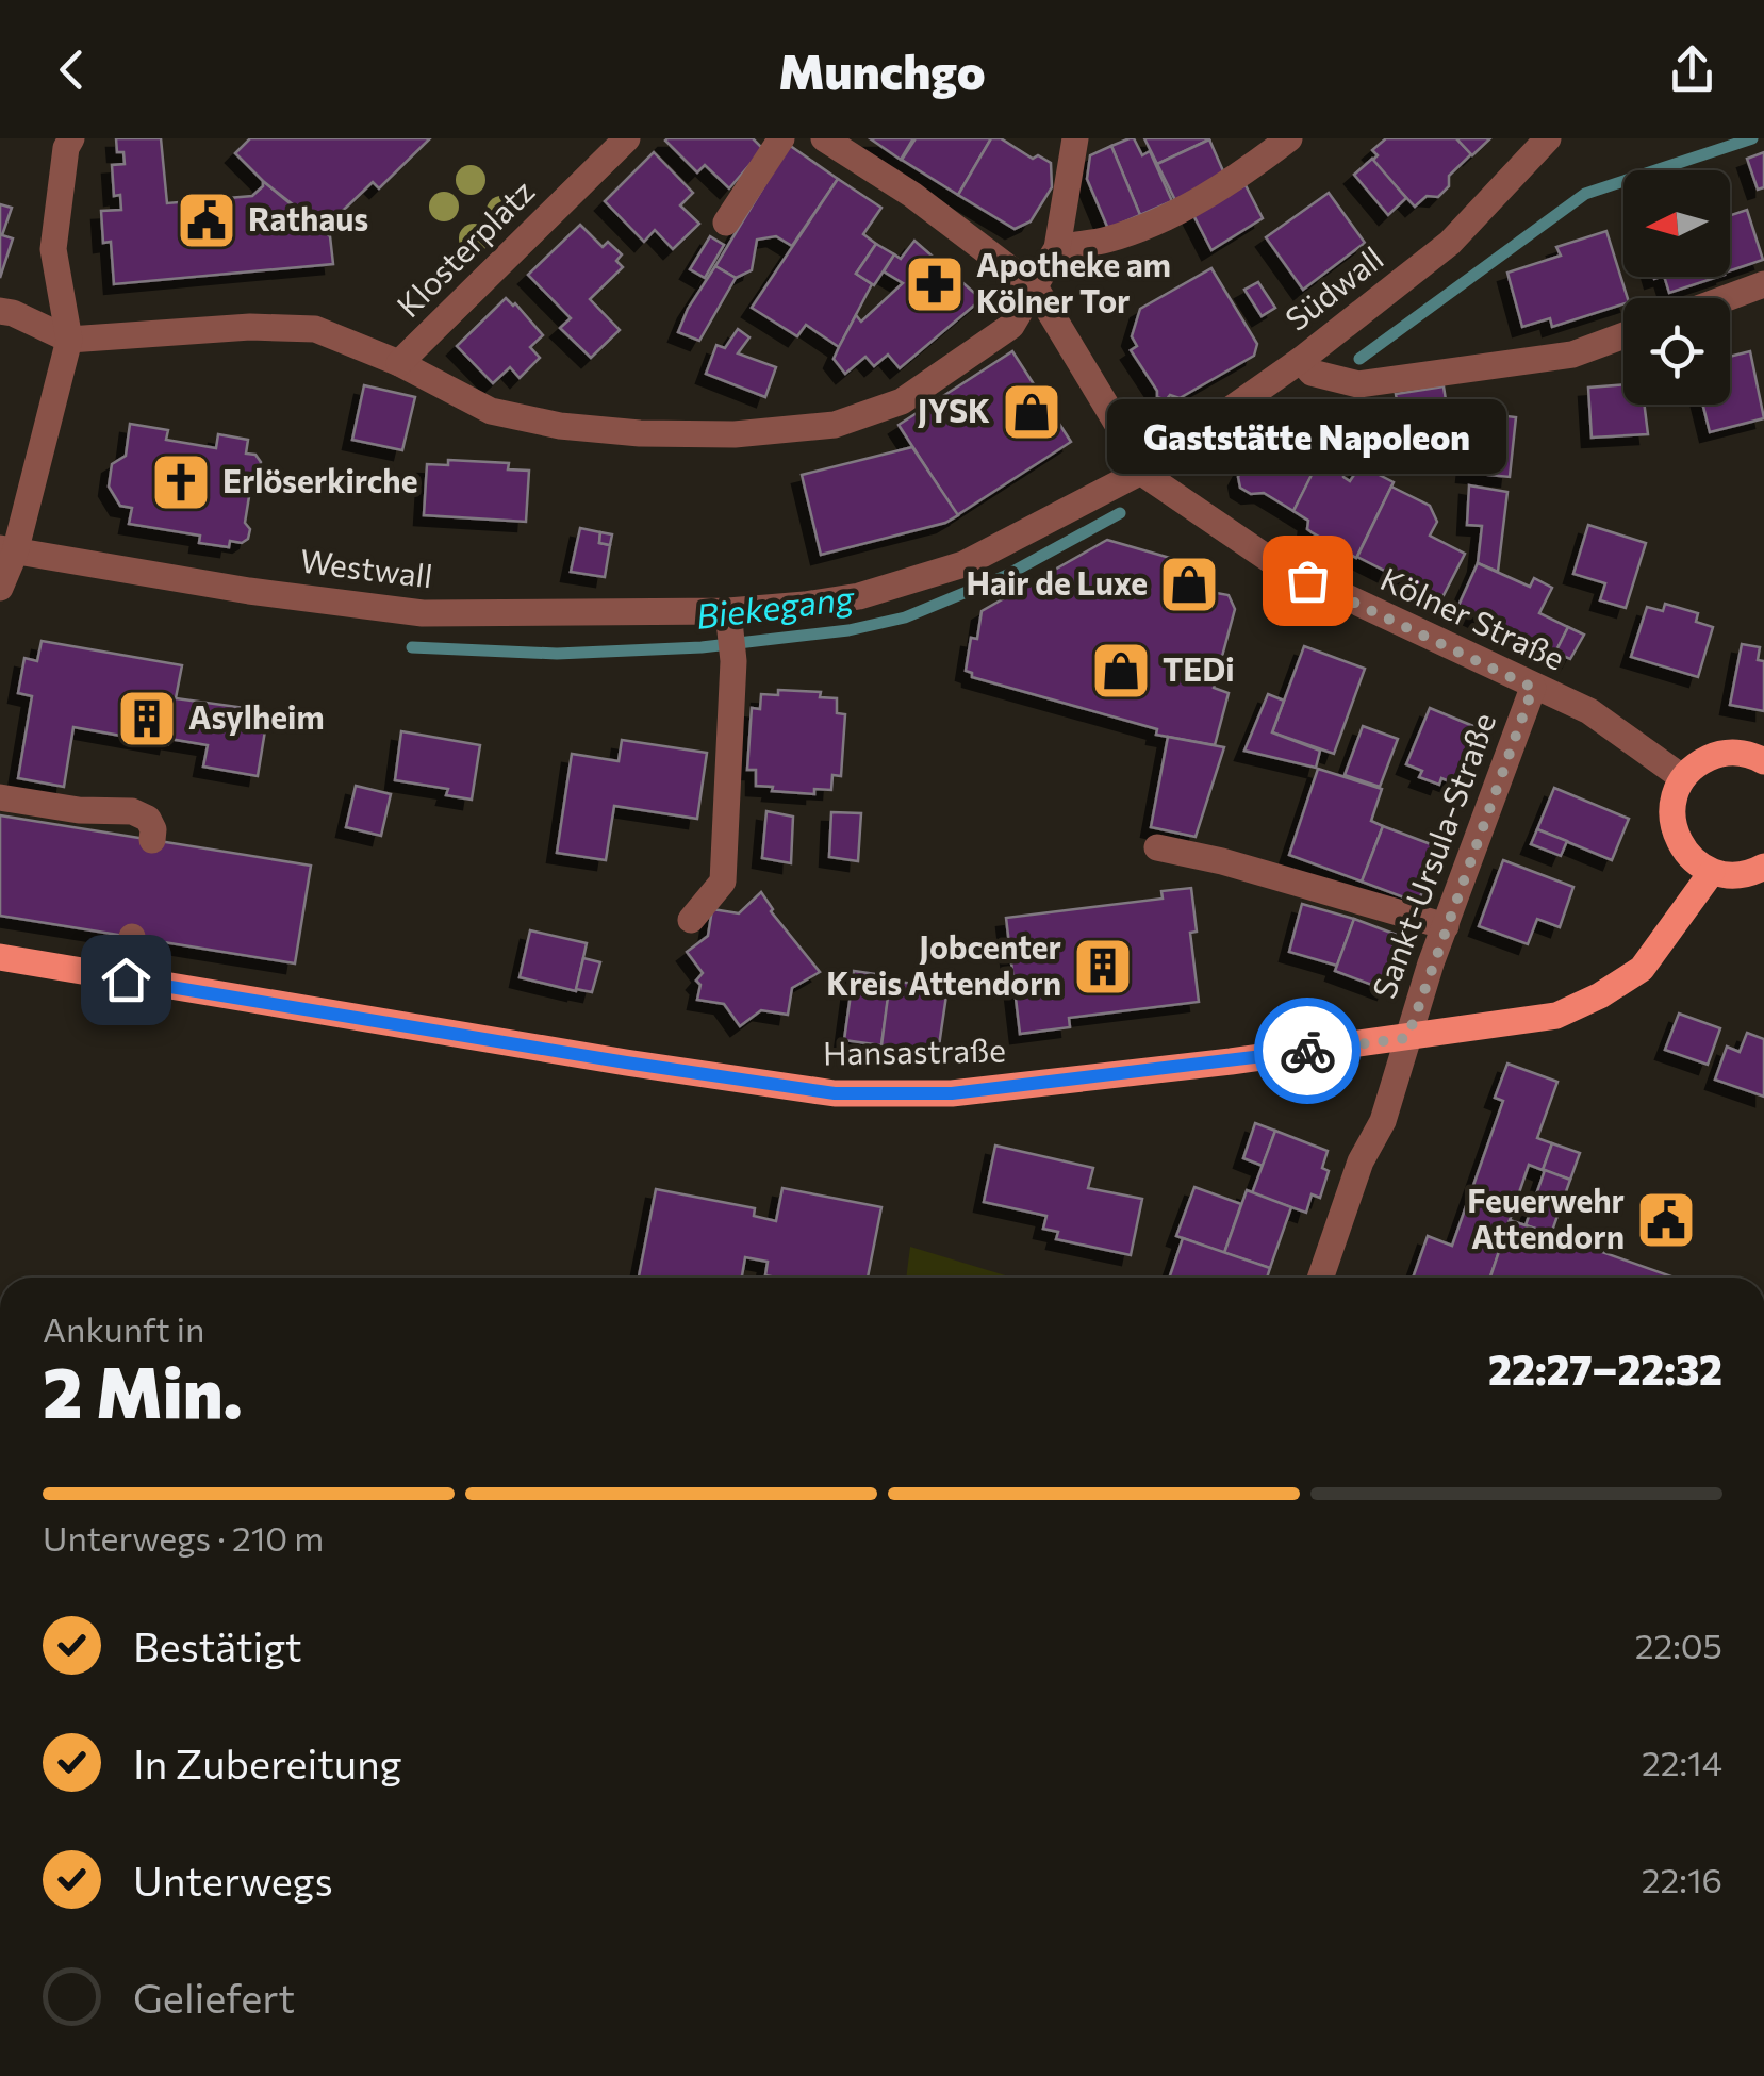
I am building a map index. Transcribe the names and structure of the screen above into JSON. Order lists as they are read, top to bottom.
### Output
{
  "streets": {
    "main road": ["Hansastraße"],
    "street": [
      "Klosterplatz",
      "Südwall",
      "Westwall",
      "Kölner Straße",
      "Sankt-Ursula-Straße"
    ]
  },
  "crossings": [
    ["Südwall", "Westwall"],
    ["Südwall", "Kölner Straße"],
    ["Westwall", "Kölner Straße"],
    ["Kölner Straße", "Sankt-Ursula-Straße"],
    ["Sankt-Ursula-Straße", "Hansastraße"]
  ],
  "water": ["Biekegang"],
  "places": {
    "public building": ["Rathaus", "Feuerwehr Attendorn"],
    "pharmacy": ["Apotheke am Kölner Tor"],
    "shop": ["JYSK", "Hair de Luxe", "TEDi"],
    "church": ["Erlöserkirche"],
    "other": ["Gaststätte Napoleon"],
    "building": ["Asylheim", "Jobcenter Kreis Attendorn"]
  },
  "north": "left",
  "page": {
    "header": "Munchgo",
    "bubble": "Gaststätte Napoleon",
    "heading": ["2 Min.", "Ankunft in", "22:27–22:32"],
    "bar": "Unterwegs · 210 m",
    "list": [
      ["Bestätigt", "22:05"],
      ["In Zubereitung", "22:14"],
      ["Unterwegs", "22:16"],
      "Geliefert"
    ]
  }
}
